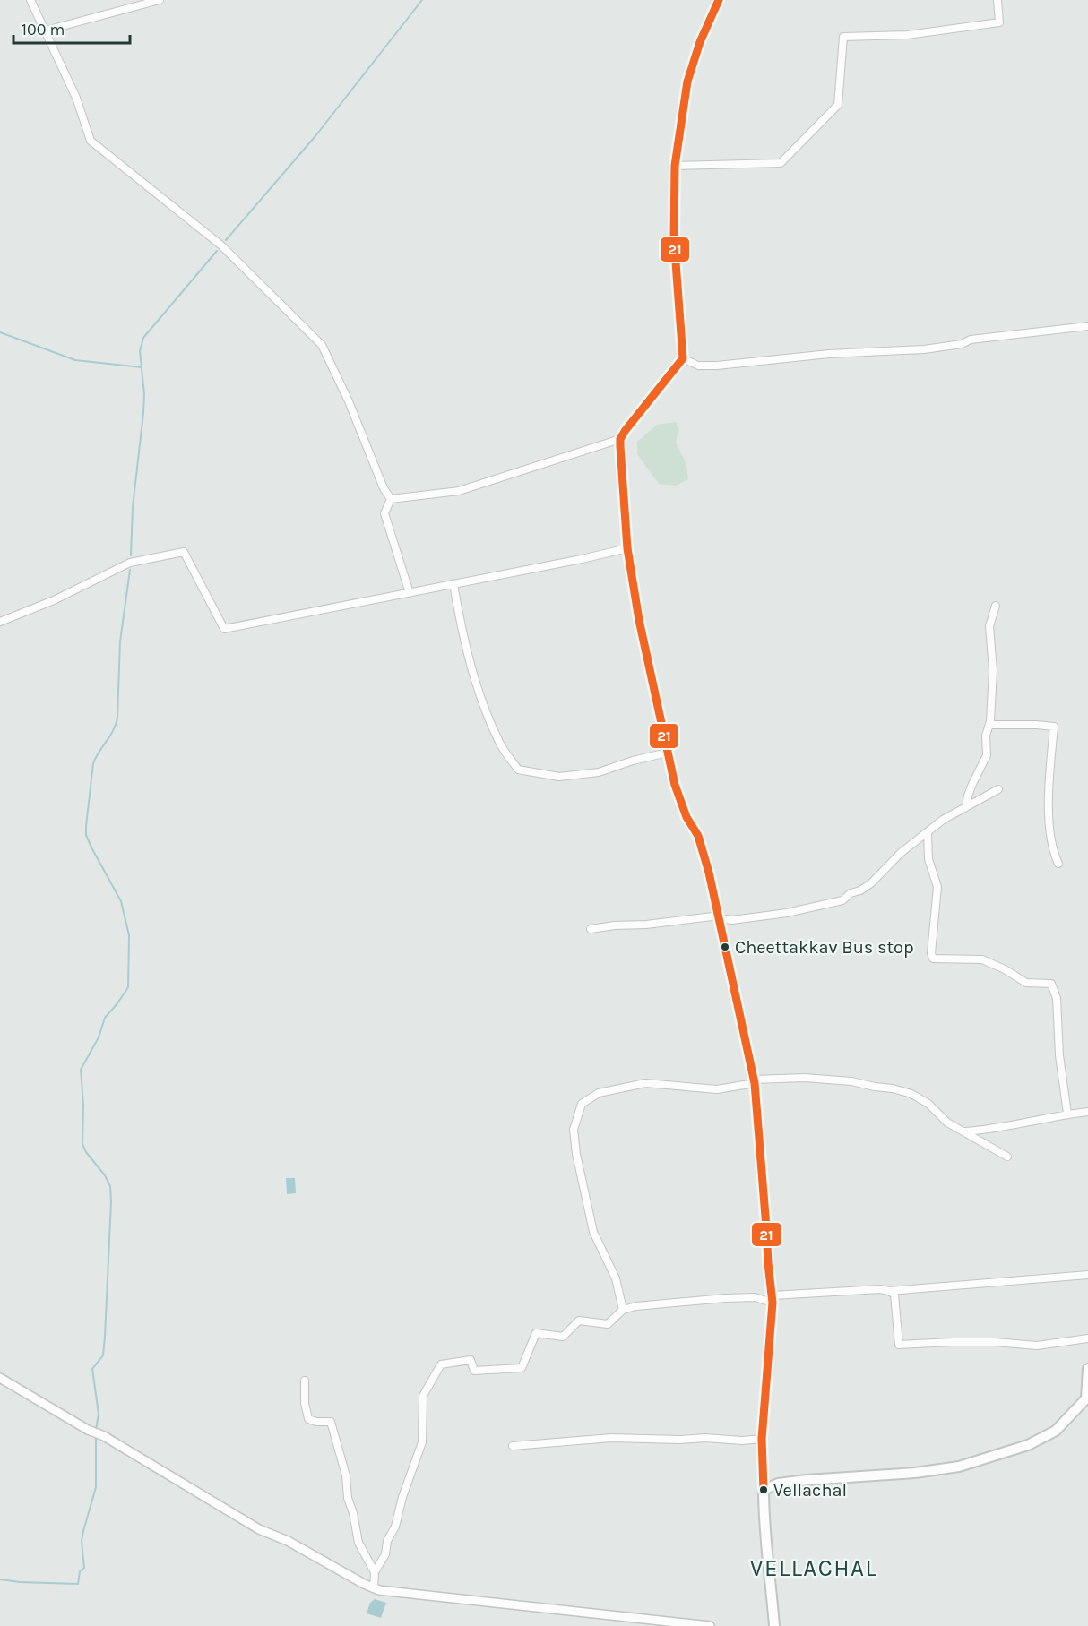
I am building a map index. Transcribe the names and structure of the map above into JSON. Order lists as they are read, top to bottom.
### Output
{
  "districts": ["VELLACHAL"],
  "places": ["Cheettakkav Bus stop", "Vellachal"],
  "lines": ["transit line 21"],
  "scale_bar": "100 m"
}
